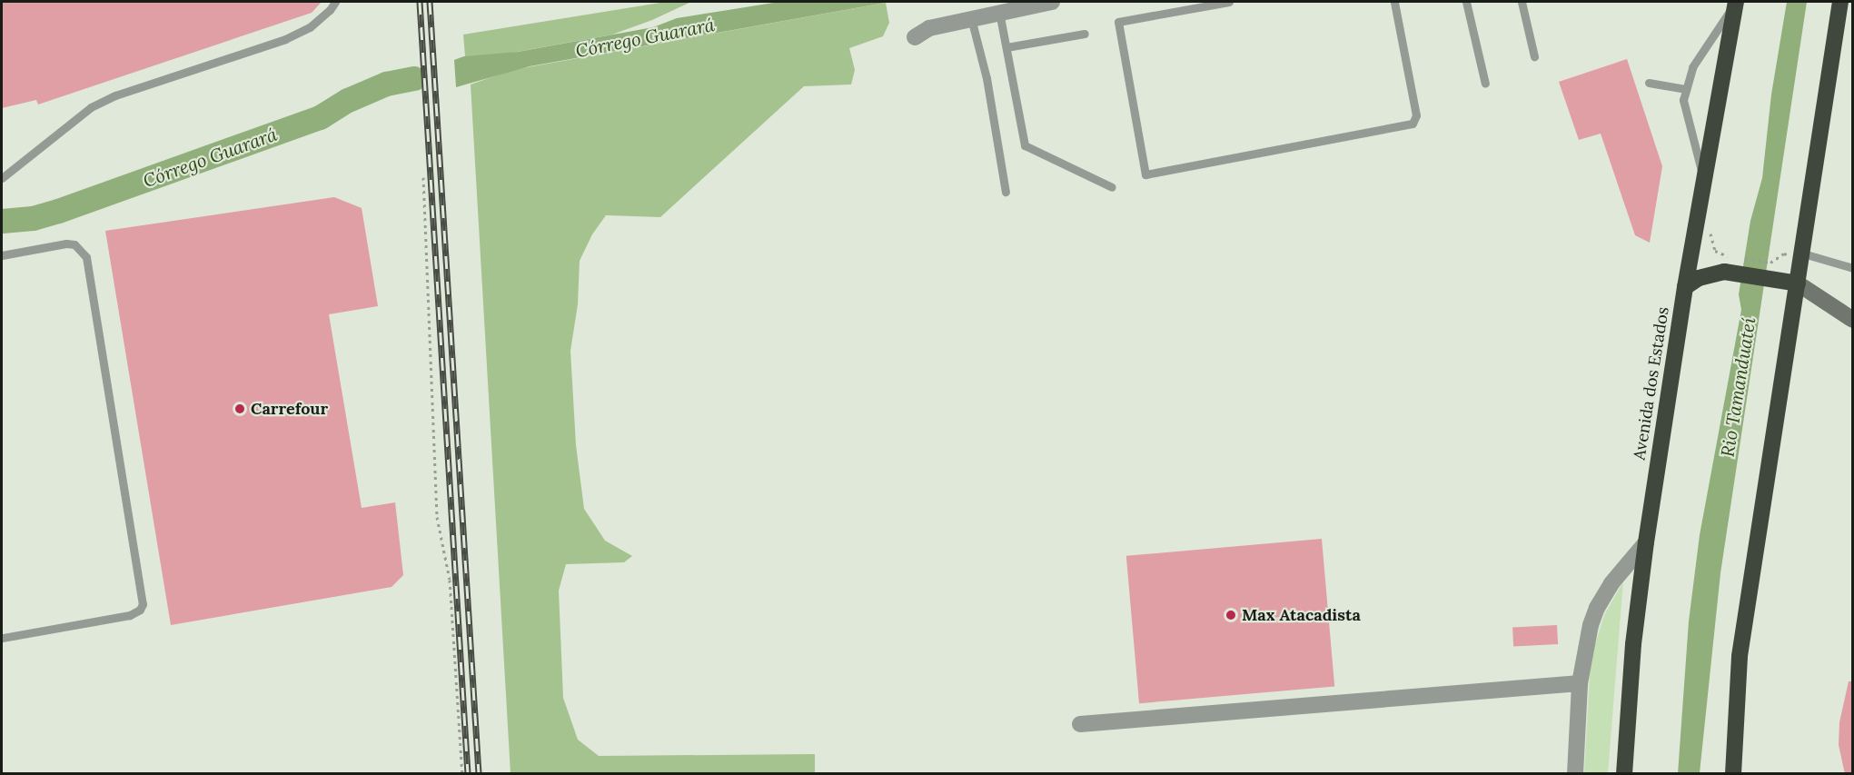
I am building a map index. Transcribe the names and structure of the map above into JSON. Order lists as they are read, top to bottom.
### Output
{
  "streets": {
    "highway": ["Avenida dos Estados"]
  },
  "water": ["Córrego Guarará", "Rio Tamanduateí"],
  "places": ["Carrefour", "Max Atacadista"]
}
